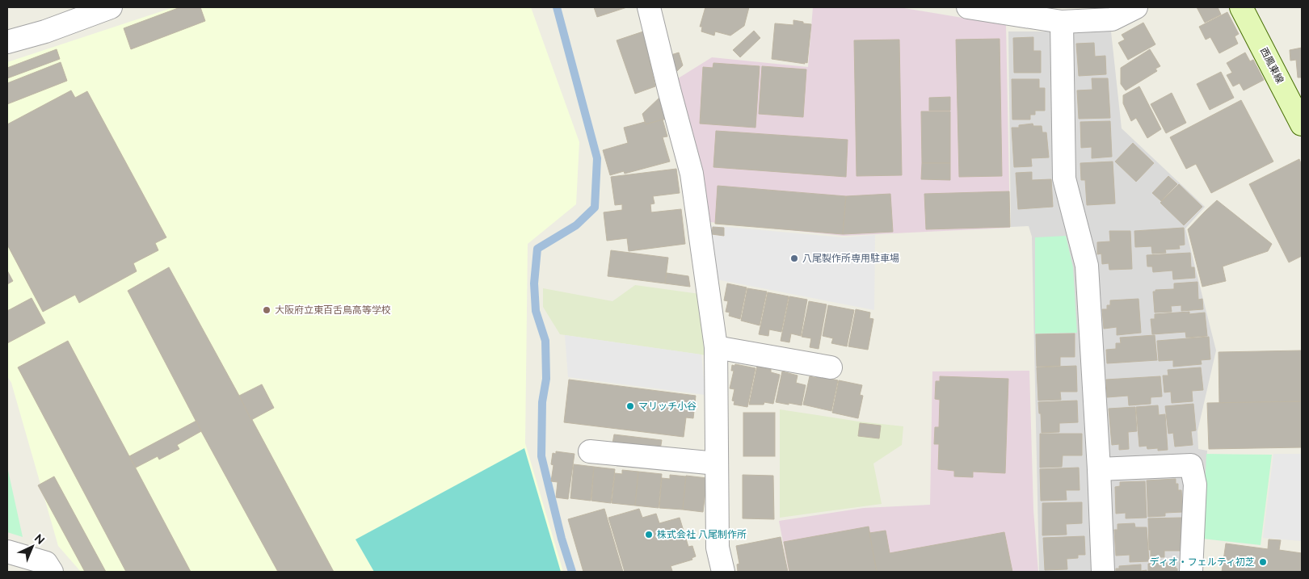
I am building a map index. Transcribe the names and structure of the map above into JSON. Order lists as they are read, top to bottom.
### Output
{
  "streets": {
    "main road": ["西鳳東線"]
  },
  "places": [
    "八尾製作所専用駐車場",
    "大阪府立東百舌鳥高等学校",
    "マリッチ小谷",
    "株式会社 八尾制作所",
    "ディオ・フェルティ初芝"
  ],
  "north": "top right"
}
